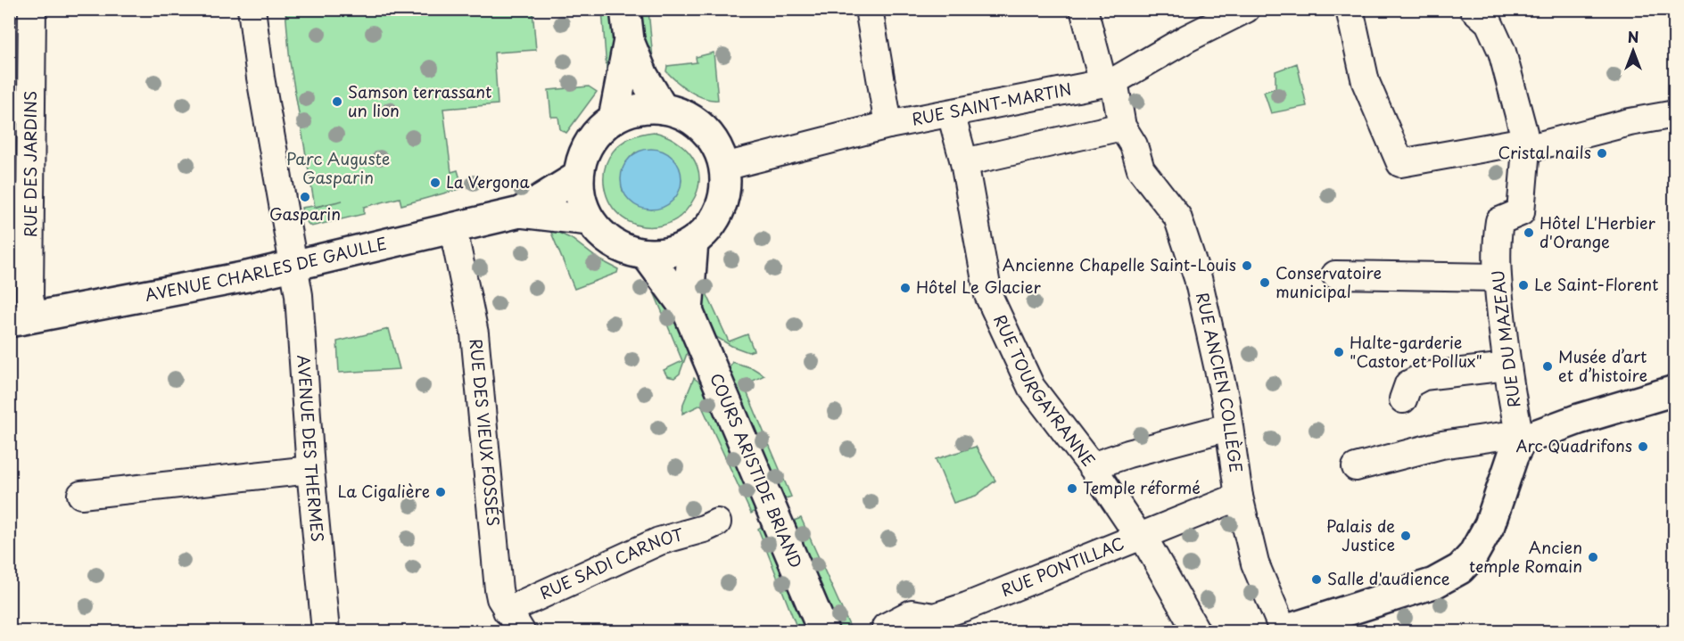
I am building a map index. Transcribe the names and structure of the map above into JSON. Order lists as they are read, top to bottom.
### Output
{
  "streets": {
    "main road": ["AVENUE CHARLES DE GAULLE", "COURS ARISTIDE BRIAND"],
    "street": [
      "RUE SAINT-MARTIN",
      "RUE DES JARDINS",
      "RUE DU MAZEAU",
      "RUE ANCIEN COLLÈGE",
      "RUE TOURGAYRANNE",
      "RUE DES VIEUX FOSSÉS",
      "AVENUE DES THERMES",
      "RUE SADI CARNOT",
      "RUE PONTILLAC"
    ]
  },
  "crossings": [
    ["RUE SAINT-MARTIN", "AVENUE CHARLES DE GAULLE"],
    ["RUE SAINT-MARTIN", "RUE ANCIEN COLLÈGE"],
    ["RUE SAINT-MARTIN", "RUE TOURGAYRANNE"],
    ["RUE SAINT-MARTIN", "COURS ARISTIDE BRIAND"],
    ["RUE DES JARDINS", "AVENUE CHARLES DE GAULLE"],
    ["AVENUE CHARLES DE GAULLE", "RUE DES VIEUX FOSSÉS"],
    ["AVENUE CHARLES DE GAULLE", "AVENUE DES THERMES"],
    ["AVENUE CHARLES DE GAULLE", "COURS ARISTIDE BRIAND"],
    ["RUE ANCIEN COLLÈGE", "RUE PONTILLAC"],
    ["RUE TOURGAYRANNE", "RUE PONTILLAC"],
    ["RUE DES VIEUX FOSSÉS", "RUE SADI CARNOT"]
  ],
  "parks": ["Parc Auguste Gasparin"],
  "places": [
    "Samson terrassant un lion",
    "Cristal nails",
    "La Vergona",
    "Gasparin",
    "Hôtel L'Herbier d'Orange",
    "Ancienne Chapelle Saint-Louis",
    "Conservatoire municipal",
    "Le Saint-Florent",
    "Hôtel Le Glacier",
    "Halte-garderie \"Castor et Pollux\"",
    "Musée d’art et d’histoire",
    "Arc Quadrifons",
    "Temple réformé",
    "La Cigalière",
    "Palais de Justice",
    "Ancien temple Romain",
    "Salle d'audience"
  ],
  "north": "top"
}
